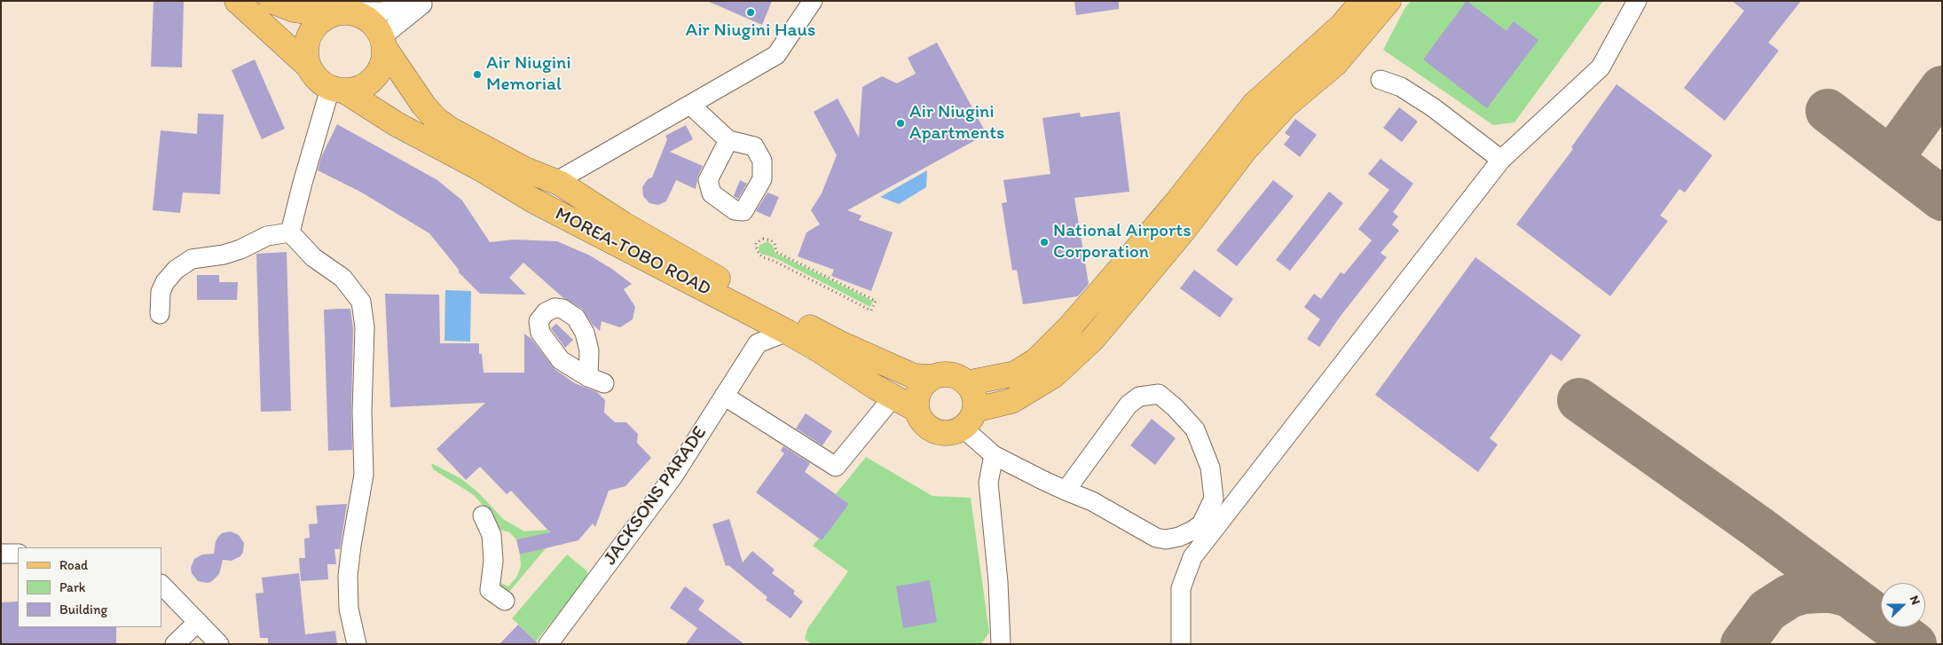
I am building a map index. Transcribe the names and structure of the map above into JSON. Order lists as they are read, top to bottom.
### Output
{
  "streets": {
    "main road": ["MOREA-TOBO ROAD"],
    "street": ["JACKSONS PARADE"]
  },
  "places": [
    "Air Niugini Haus",
    "Air Niugini Memorial",
    "Air Niugini Apartments",
    "National Airports Corporation"
  ],
  "legend": ["Road", "Park", "Building"],
  "north": "right"
}
